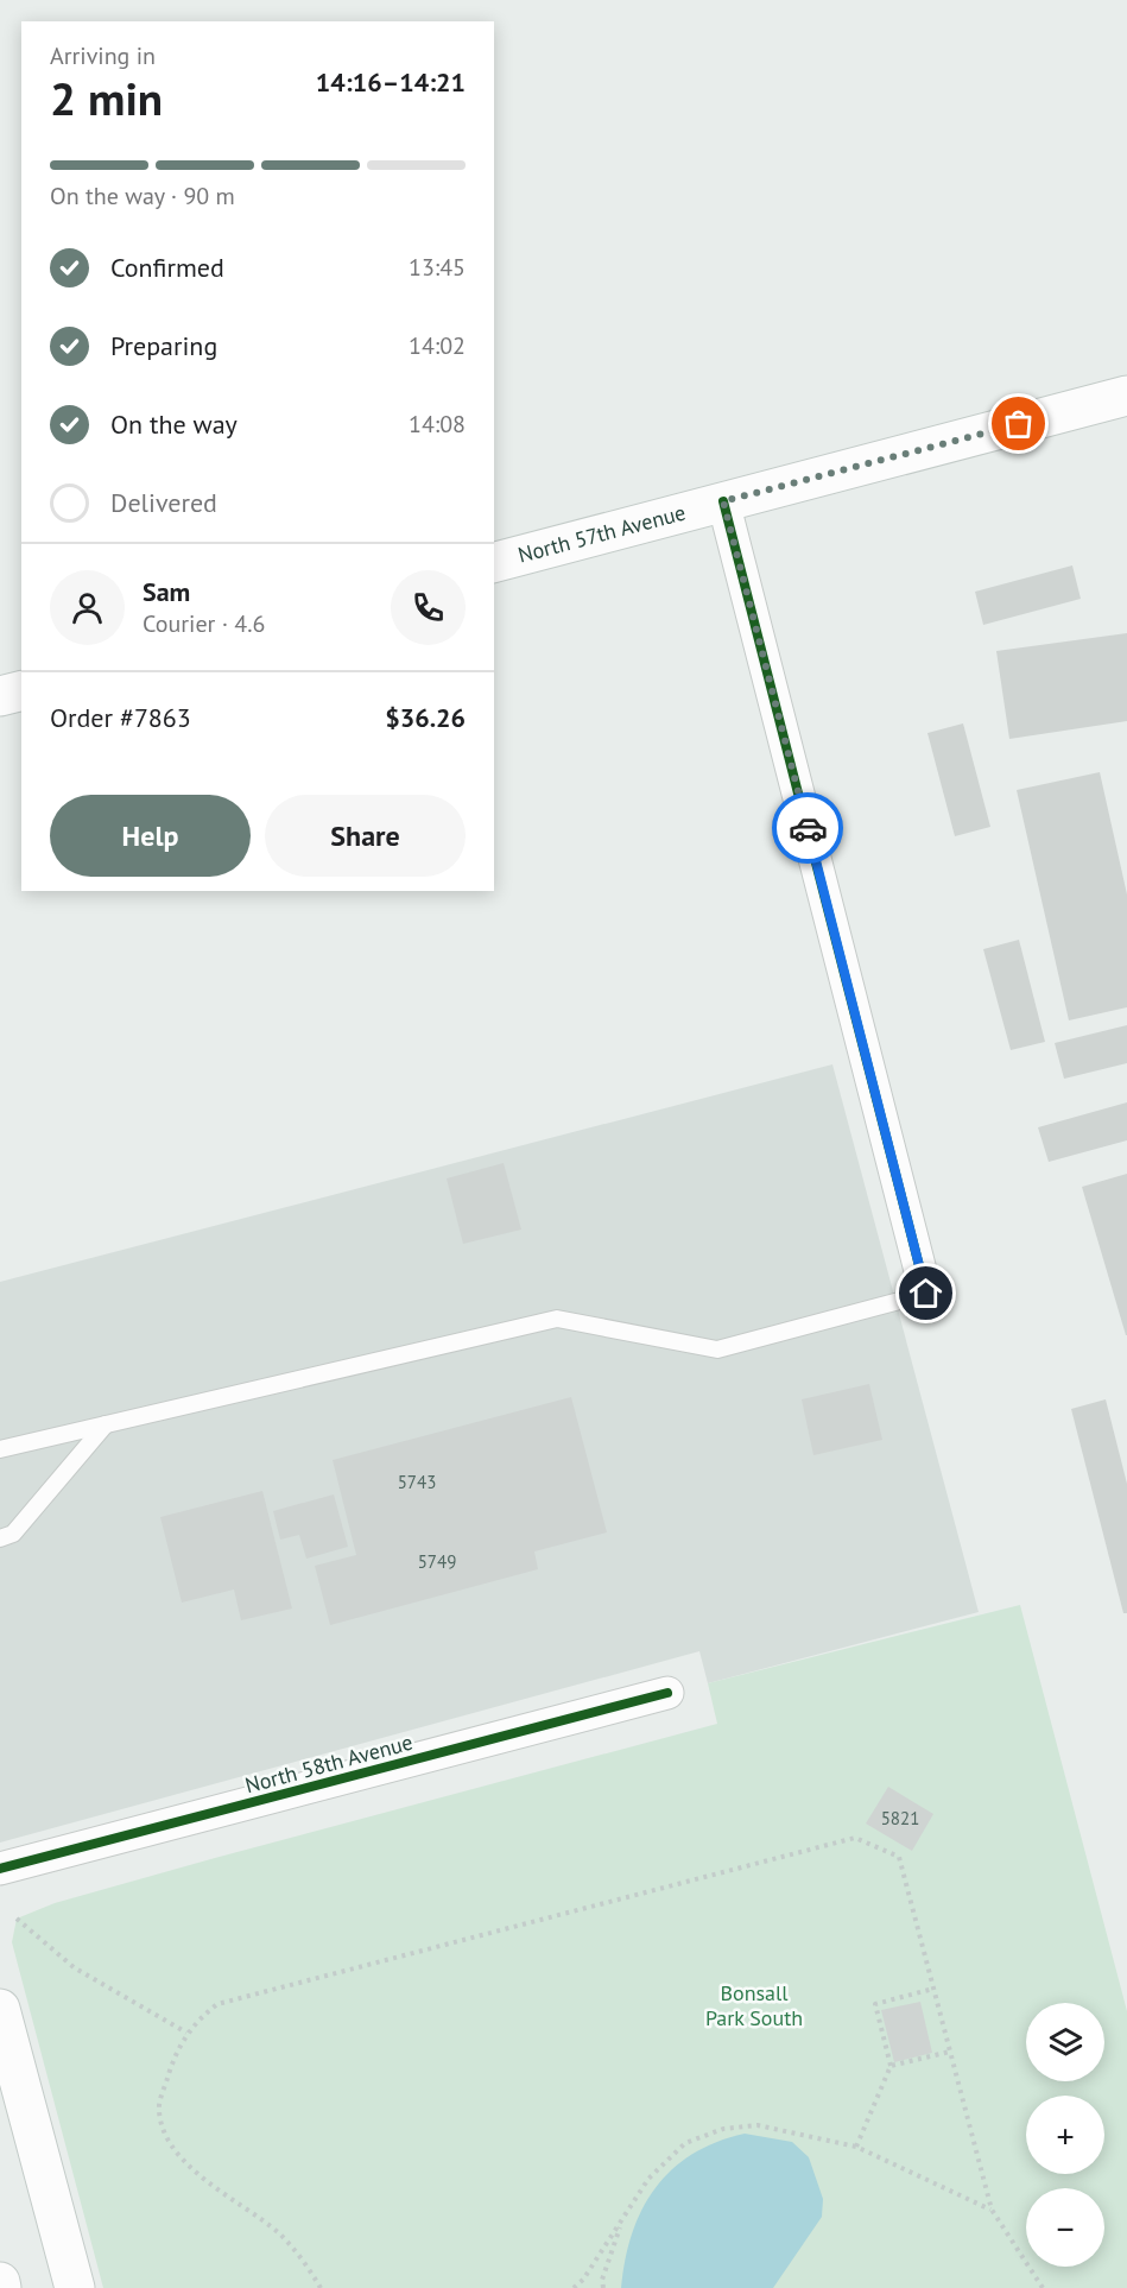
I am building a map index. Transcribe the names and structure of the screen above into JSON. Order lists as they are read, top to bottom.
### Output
{
  "streets": {
    "street": ["North 57th Avenue", "North 58th Avenue"]
  },
  "parks": ["Bonsall Park South"],
  "house_numbers": ["5743", "5749", "5821"],
  "page": {
    "heading": ["2 min", "Arriving in", "14:16–14:21"],
    "panel": [
      "Sam",
      "Courier · 4.6",
      "Order #7863",
      "$36.26"
    ],
    "bar": "On the way · 90 m",
    "list": [
      ["Confirmed", "13:45"],
      ["Preparing", "14:02"],
      ["On the way", "14:08"],
      "Delivered"
    ],
    "buttons": ["Help", "Share"],
    "map_buttons": ["+", "−"]
  }
}
